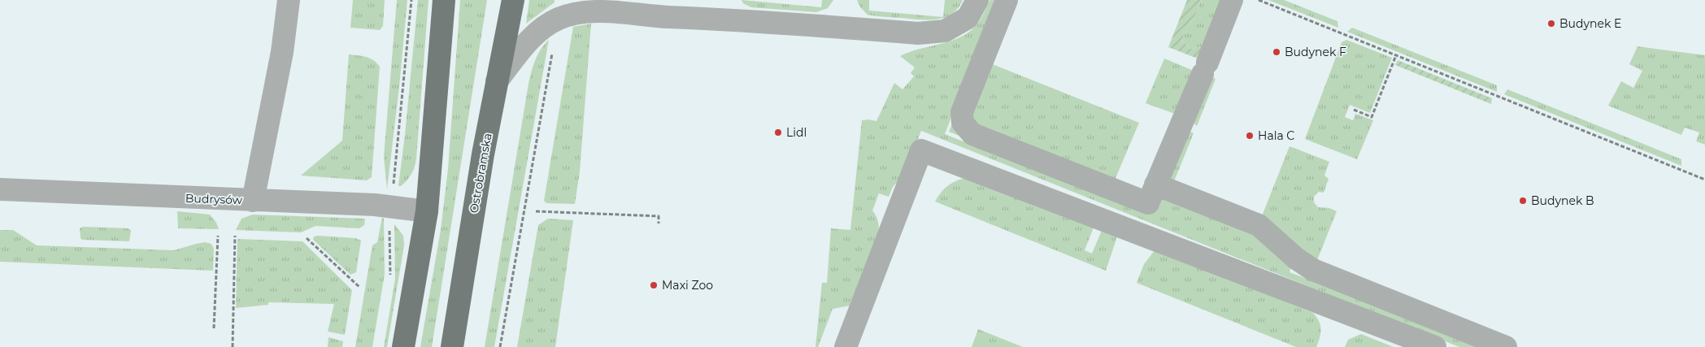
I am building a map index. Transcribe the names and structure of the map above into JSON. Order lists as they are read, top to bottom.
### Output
{
  "streets": {
    "main road": ["Ostrobramska"],
    "street": ["Budrysów"]
  },
  "places": [
    "Budynek E",
    "Budynek F",
    "Lidl",
    "Hala C",
    "Budynek B",
    "Maxi Zoo"
  ]
}
